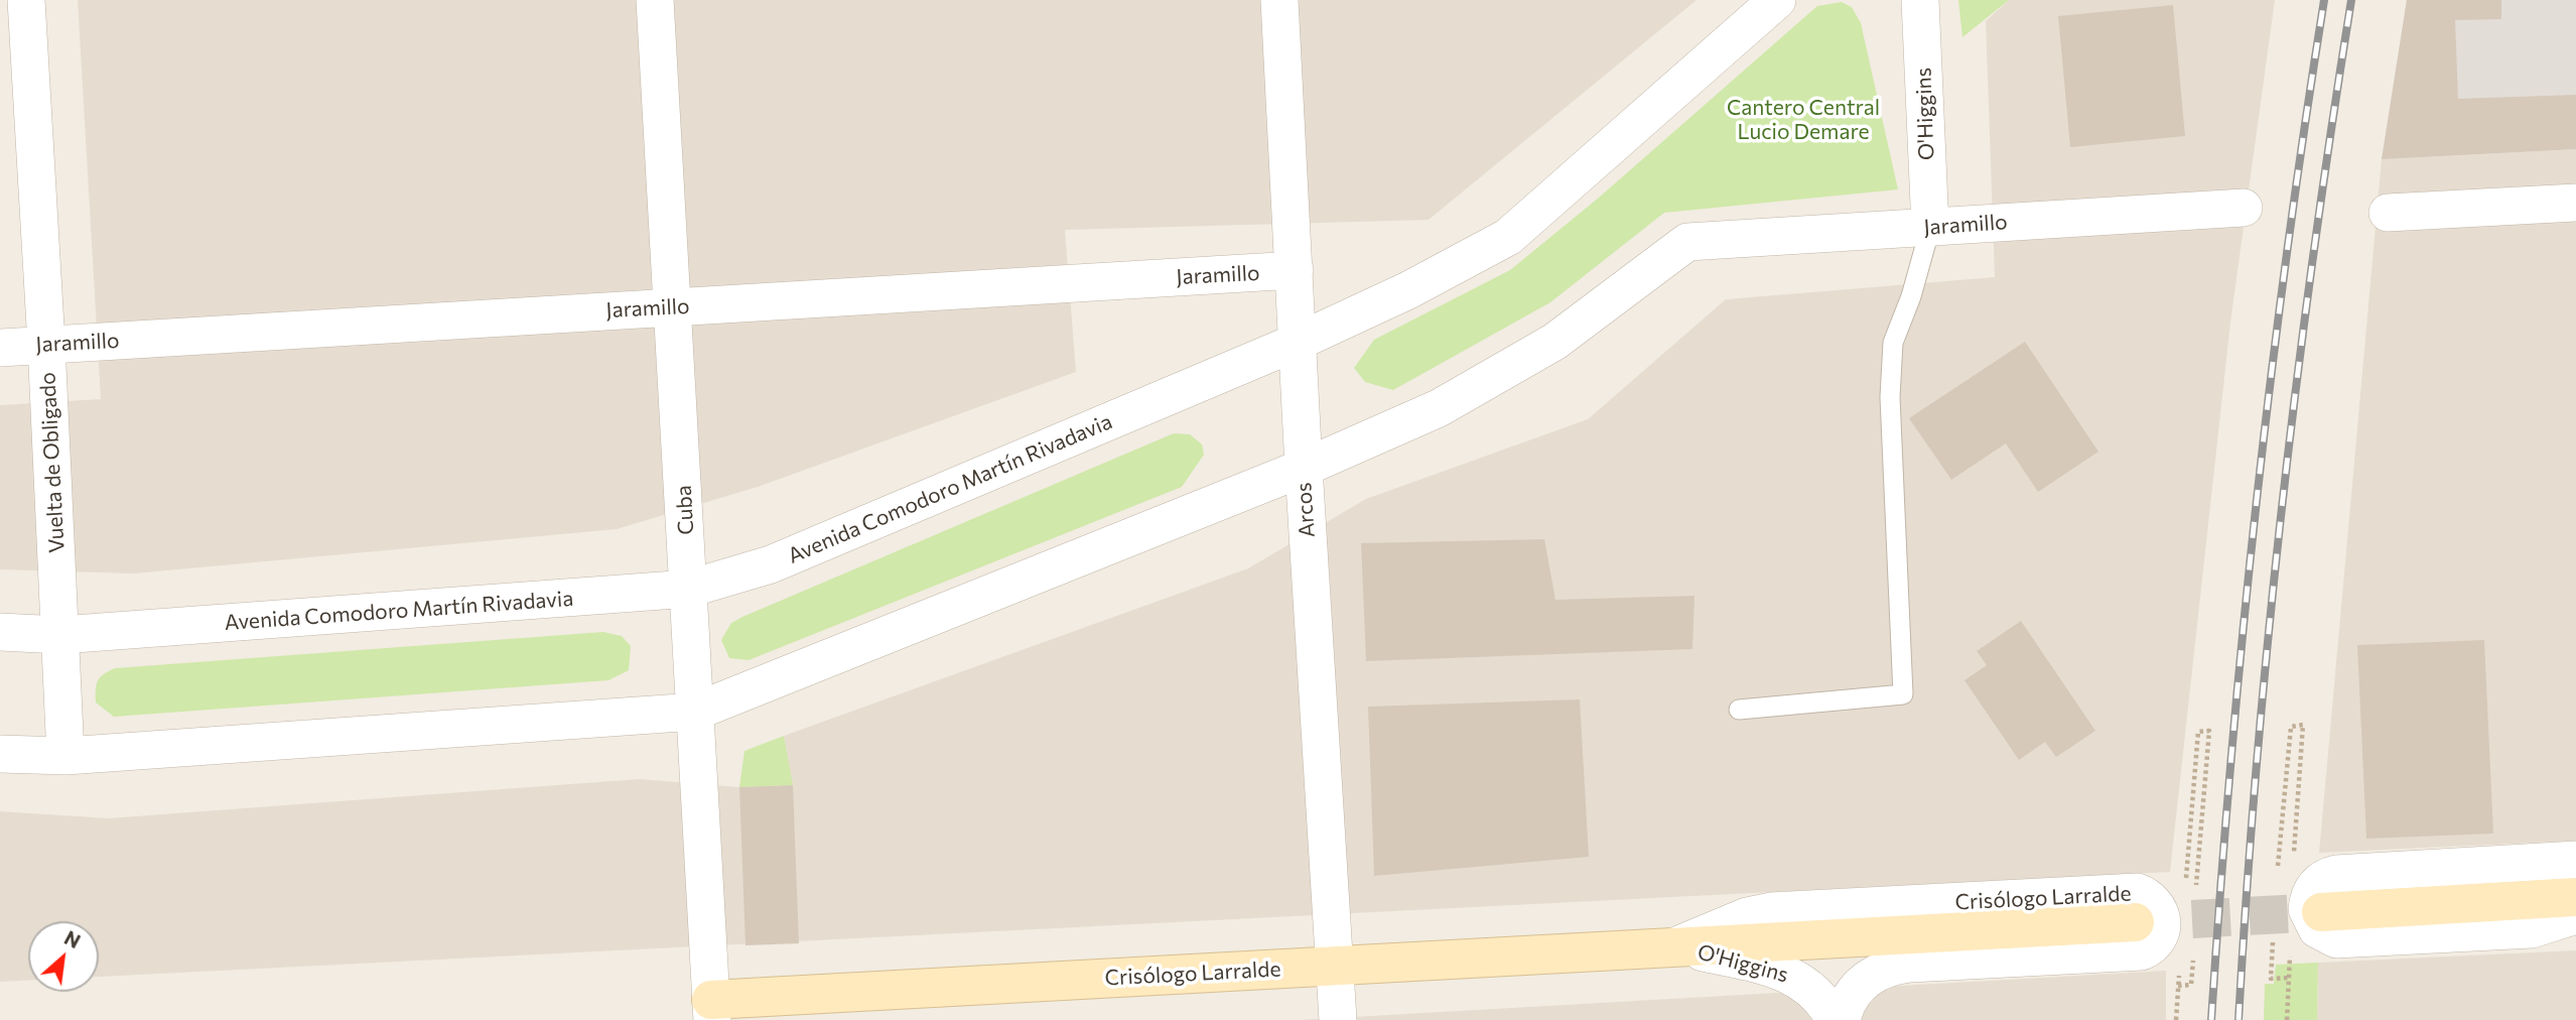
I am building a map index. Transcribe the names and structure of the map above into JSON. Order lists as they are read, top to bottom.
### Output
{
  "streets": {
    "street": [
      "O'Higgins",
      "Jaramillo",
      "Vuelta de Obligado",
      "Avenida Comodoro Martín Rivadavia",
      "Cuba",
      "Arcos",
      "Crisólogo Larralde"
    ]
  },
  "crossings": [
    ["O'Higgins", "Jaramillo"],
    ["O'Higgins", "Crisólogo Larralde"],
    ["Jaramillo", "Vuelta de Obligado"],
    ["Jaramillo", "Cuba"],
    ["Jaramillo", "Arcos"],
    ["Vuelta de Obligado", "Avenida Comodoro Martín Rivadavia"],
    ["Avenida Comodoro Martín Rivadavia", "Cuba"],
    ["Avenida Comodoro Martín Rivadavia", "Arcos"],
    ["Cuba", "Crisólogo Larralde"],
    ["Arcos", "Crisólogo Larralde"]
  ],
  "parks": ["Cantero Central Lucio Demare"],
  "north": "top right"
}
